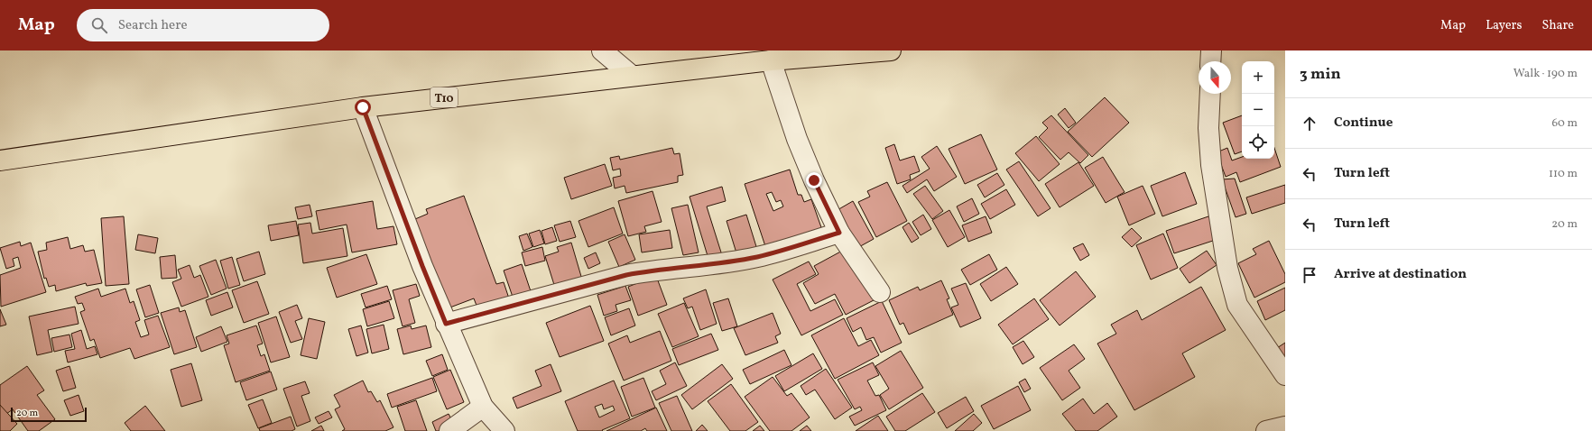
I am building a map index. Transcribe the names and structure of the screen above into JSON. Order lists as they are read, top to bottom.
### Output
{
  "streets": {
    "highway": ["T10"]
  },
  "scale_bar": "20 m",
  "north": "bottom",
  "page": {
    "header": "Map",
    "search": "Search here",
    "nav": ["Map", "Layers", "Share"],
    "heading": ["3 min", "Walk · 190 m"],
    "map_buttons": ["+", "−"],
    "list": [
      ["Continue", "60 m"],
      ["Turn left", "110 m"],
      ["Turn left", "20 m"],
      "Arrive at destination"
    ],
    "scale": "20 m"
  }
}
